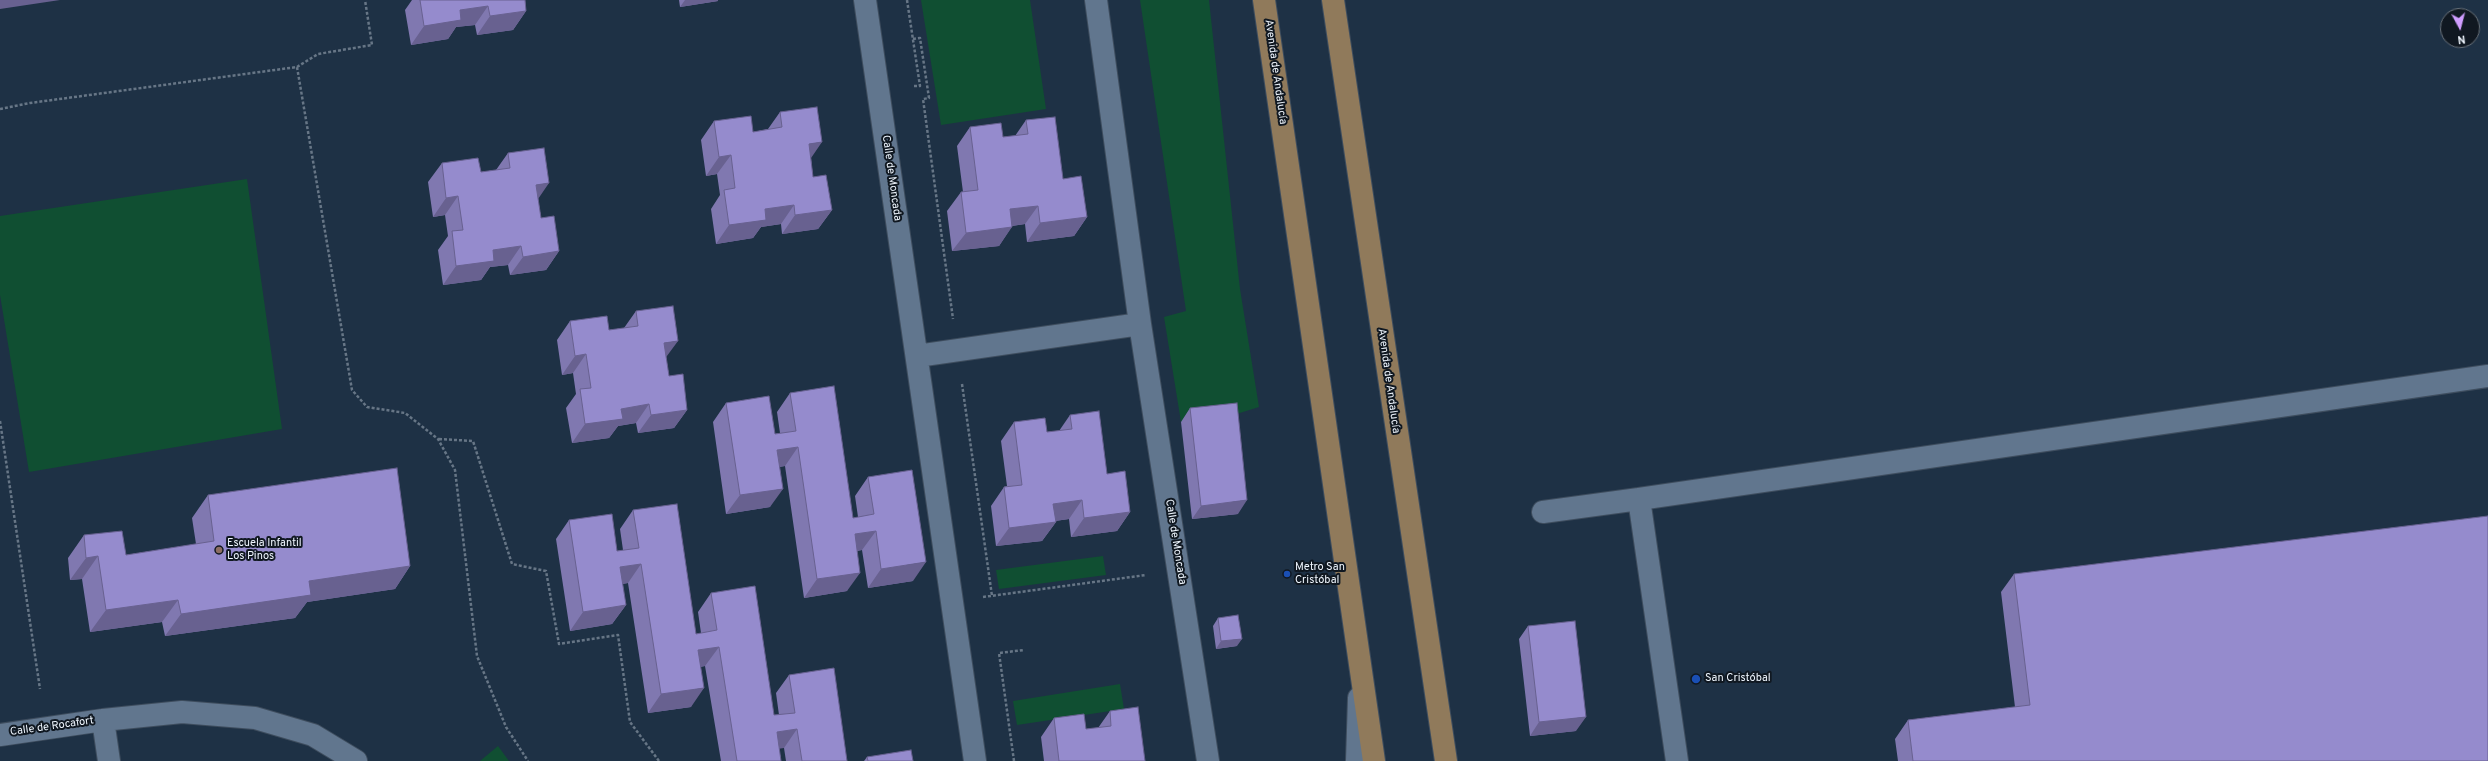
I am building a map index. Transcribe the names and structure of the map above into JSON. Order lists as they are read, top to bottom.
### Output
{
  "streets": {
    "main road": ["Avenida de Andalucía"],
    "street": ["Calle de Moncada", "Calle de Rocafort"]
  },
  "places": ["Escuela Infantil Los Pinos", "Metro San Cristóbal", "San Cristóbal"],
  "north": "bottom"
}
